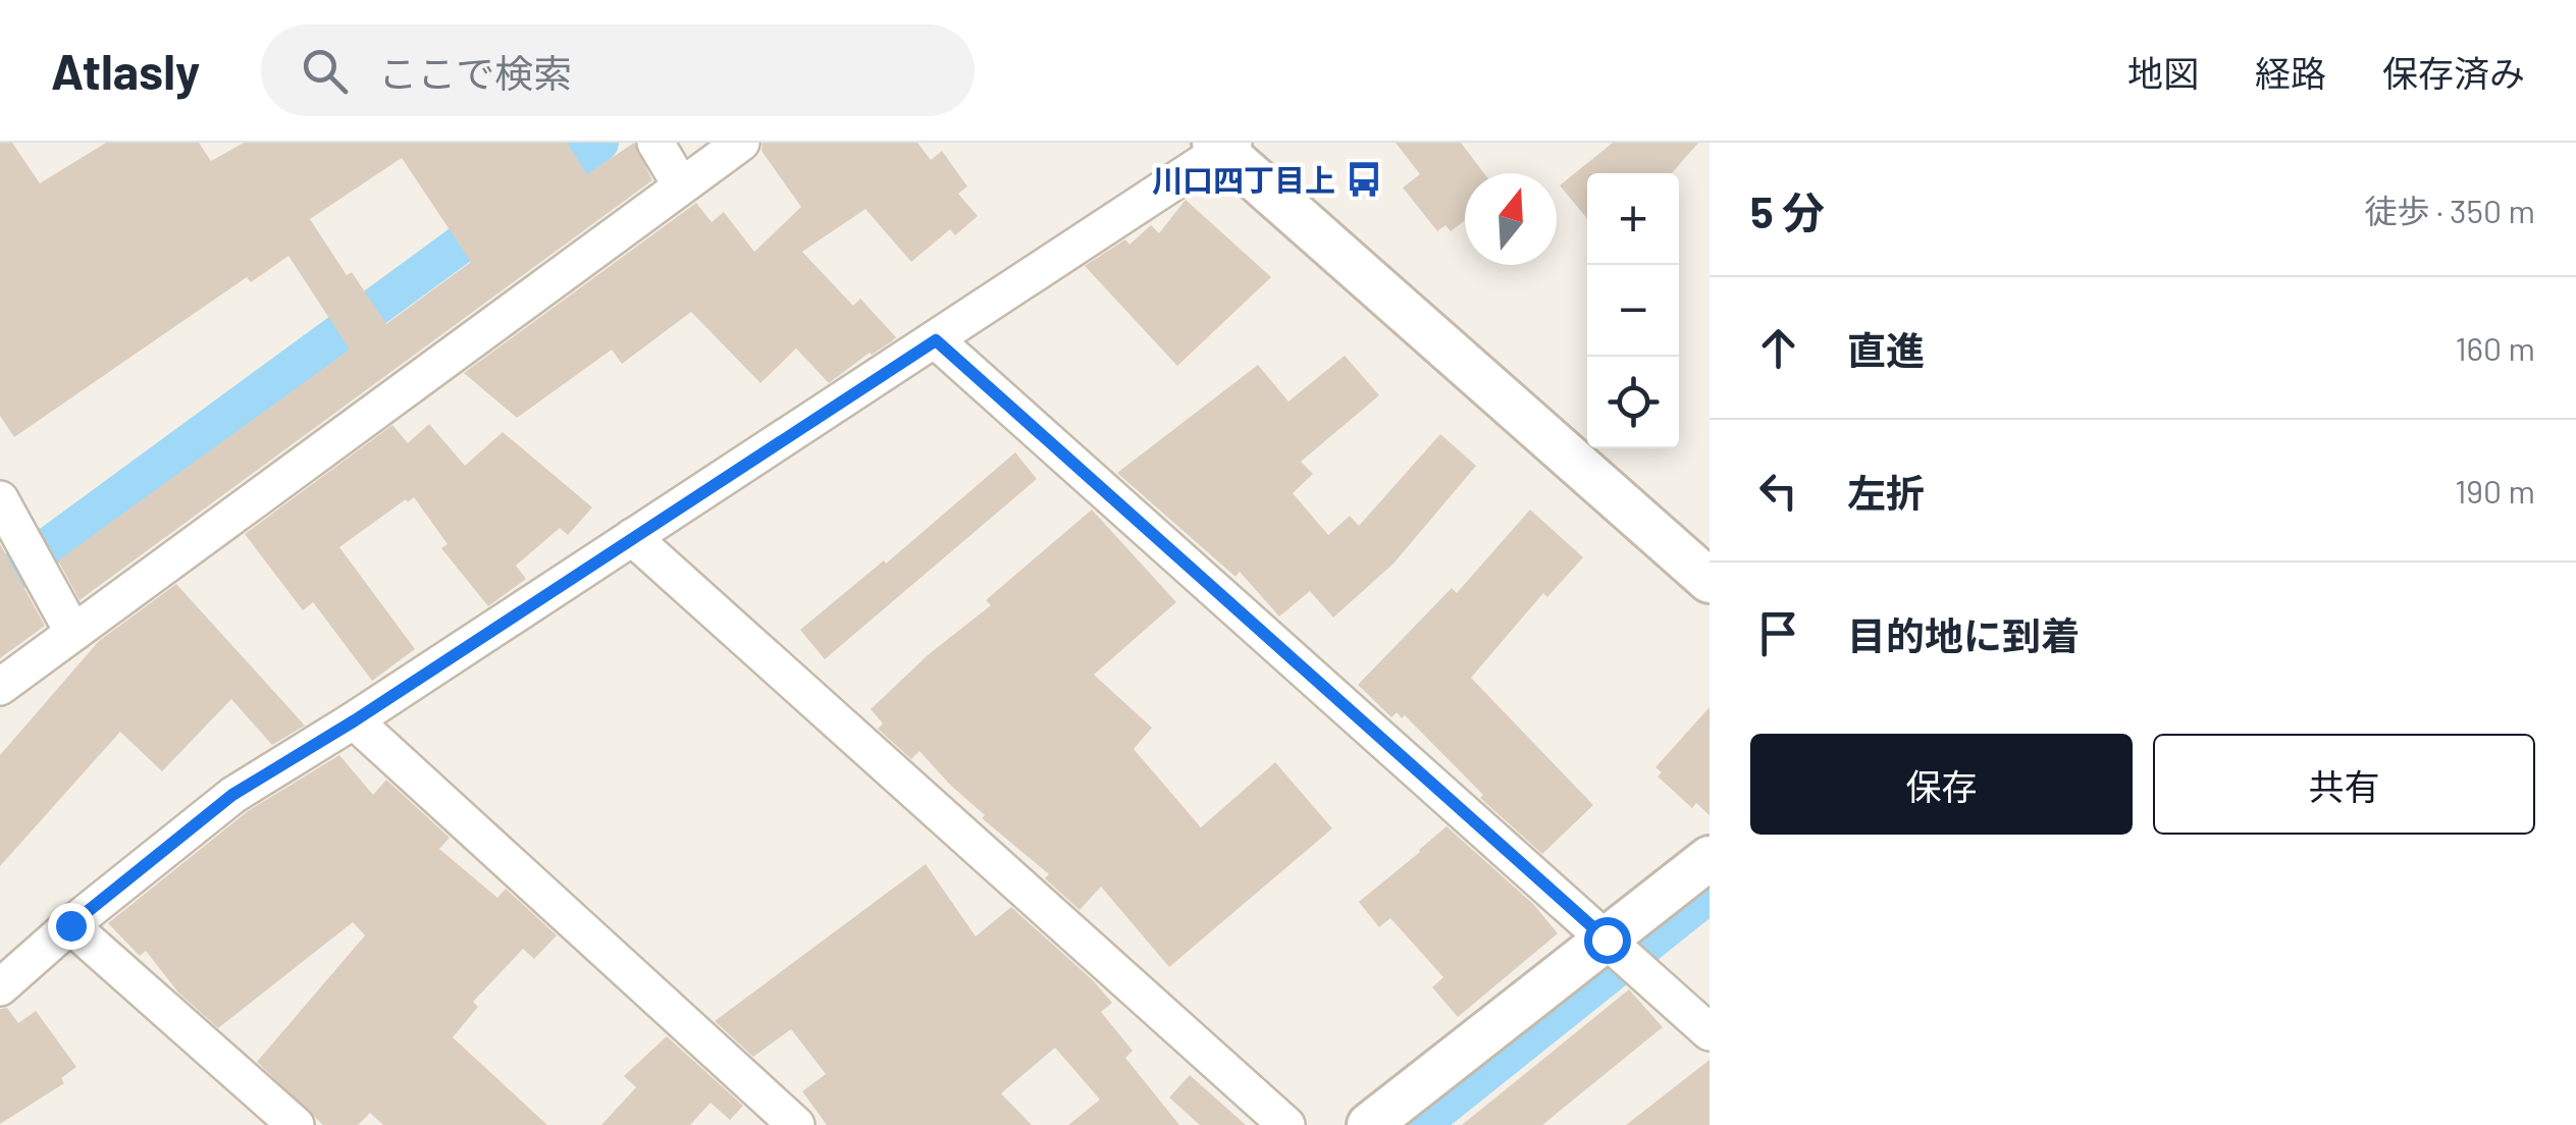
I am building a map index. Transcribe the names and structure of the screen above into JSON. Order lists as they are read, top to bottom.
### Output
{
  "places": {
    "bus stop": ["川口四丁目上"]
  },
  "north": "top",
  "page": {
    "header": "Atlasly",
    "search": "ここで検索",
    "nav": ["地図", "経路", "保存済み"],
    "heading": ["5 分", "徒歩 · 350 m"],
    "map_buttons": ["+", "−"],
    "list": [
      ["直進", "160 m"],
      ["左折", "190 m"],
      "目的地に到着"
    ],
    "buttons": ["保存", "共有"]
  }
}
